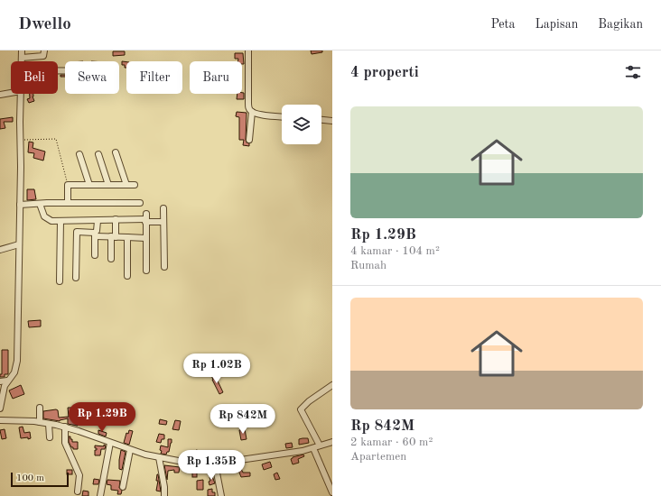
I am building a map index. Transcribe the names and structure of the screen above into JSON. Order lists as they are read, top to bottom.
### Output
{
  "scale_bar": "100 m",
  "page": {
    "header": "Dwello",
    "nav": ["Peta", "Lapisan", "Bagikan"],
    "heading": "4 properti",
    "chip": [
      "Beli",
      "Sewa",
      "Filter",
      "Baru"
    ],
    "list": [
      {
        "name": "Rp 1.29B",
        "note": "4 kamar · 104 m² · Rumah"
      },
      {
        "name": "Rp 842M",
        "note": "2 kamar · 60 m² · Apartemen"
      }
    ],
    "price": [
      "Rp 1.02B",
      "Rp 1.29B",
      "Rp 842M",
      "Rp 1.35B"
    ],
    "scale": "100 m"
  }
}
